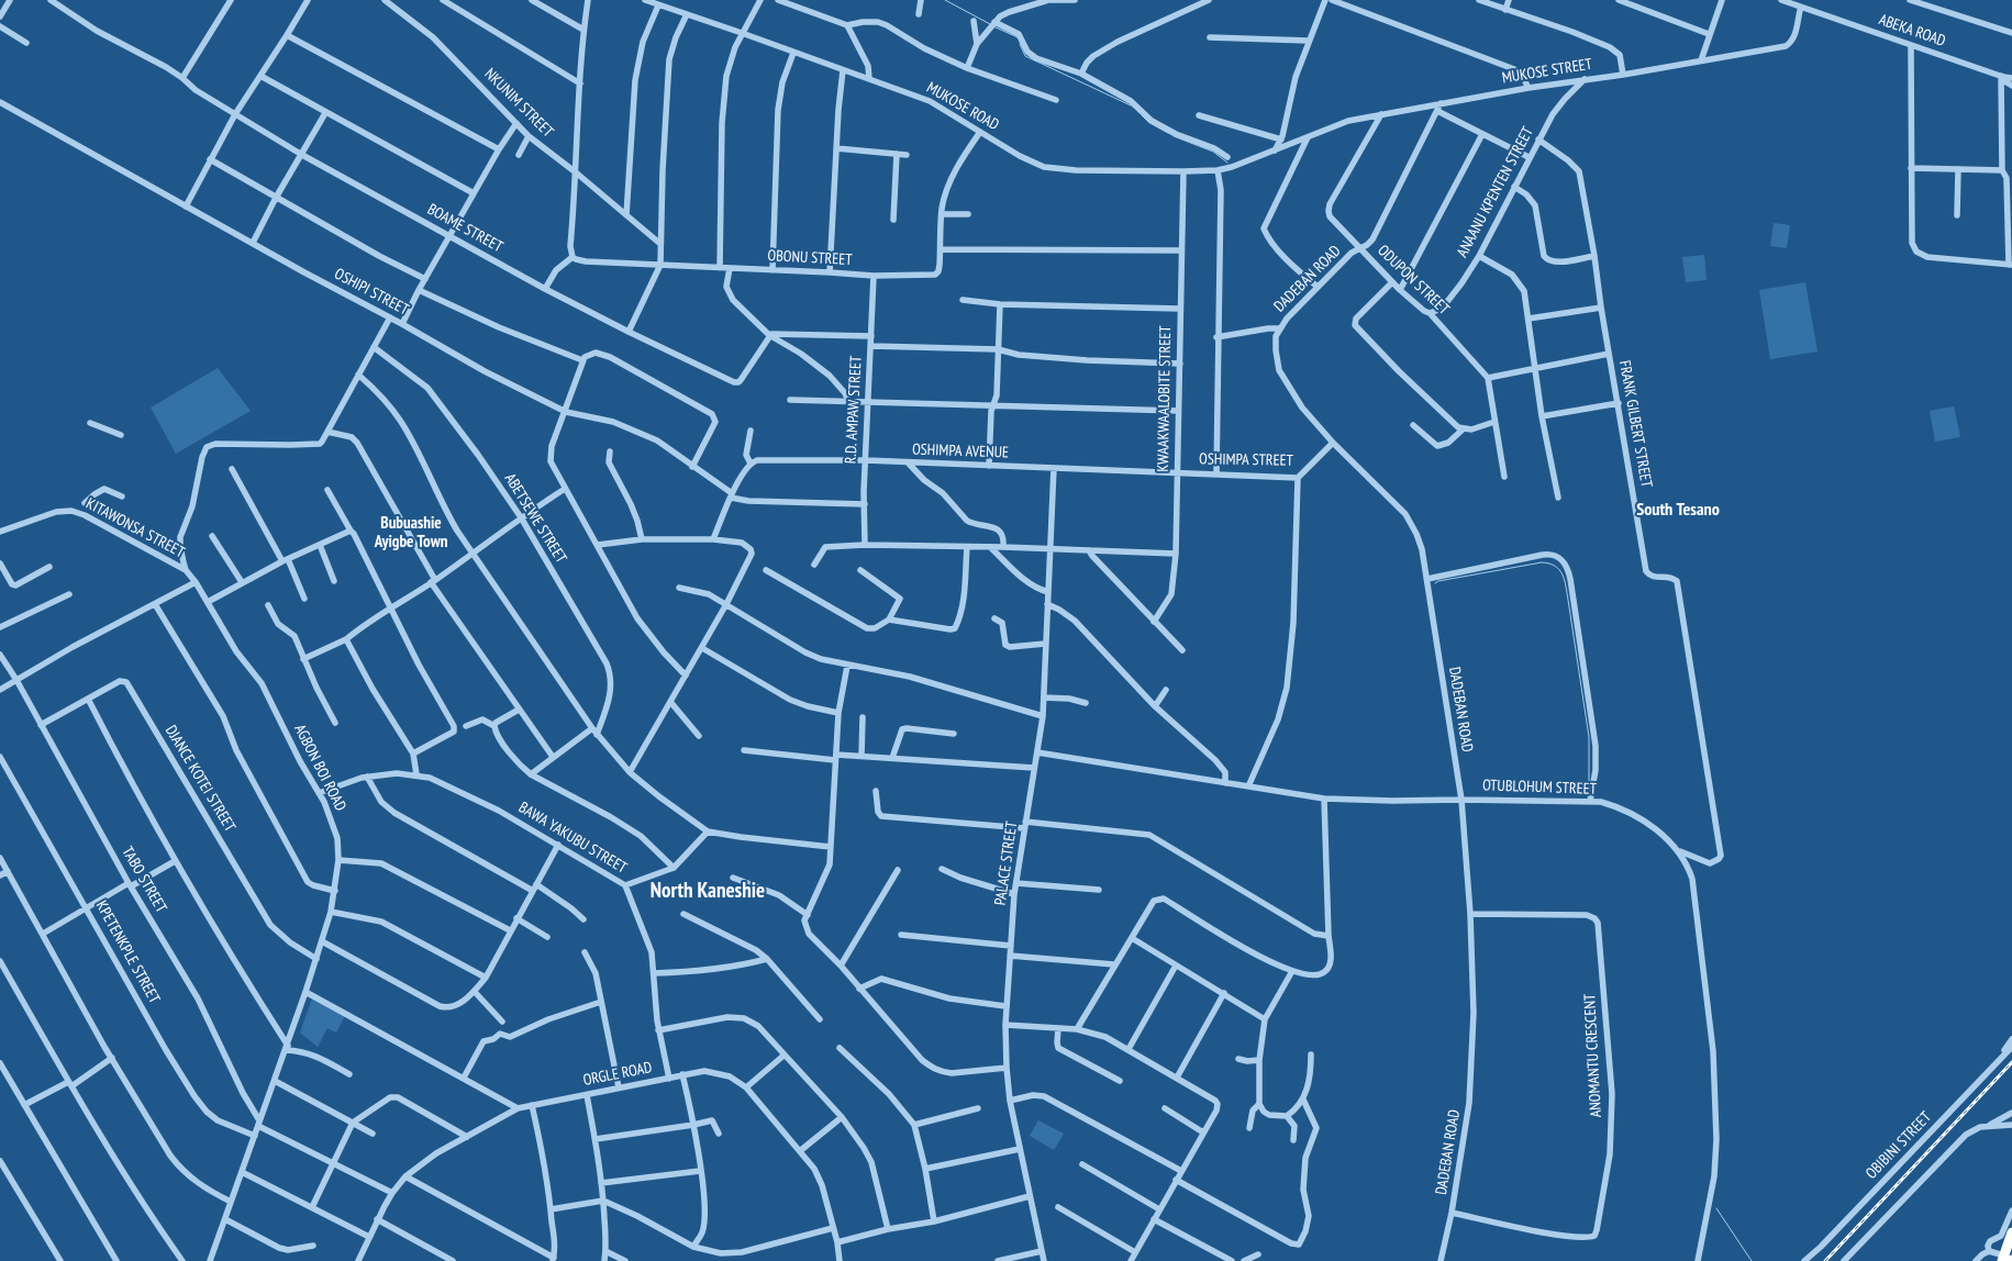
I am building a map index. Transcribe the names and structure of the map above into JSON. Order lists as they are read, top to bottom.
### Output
{
  "streets": {
    "street": [
      "ABEKA ROAD",
      "MUKOSE STREET",
      "NKUNIM STREET",
      "MUKOSE ROAD",
      "ANAANU KPENTEN STREET",
      "BOAME STREET",
      "OBONU STREET",
      "DADEBAN ROAD",
      "ODUPON STREET",
      "OSHIPI STREET",
      "KWAAKWAALOBITE STREET",
      "R.D. AMPAW STREET",
      "FRANK GILBERT STREET",
      "OSHIMPA AVENUE",
      "OSHIMPA STREET",
      "ABETSEWE STREET",
      "KITAWONSA STREET",
      "AGBON BOI ROAD",
      "DJANCE KOTEI STREET",
      "OTUBLOHUM STREET",
      "BAWA YAKUBU STREET",
      "PALACE STREET",
      "TABO STREET",
      "KPETENKPLE STREET",
      "ANOMANTU CRESCENT",
      "ORGLE ROAD",
      "OBIBINI STREET"
    ]
  },
  "crossings": [
    ["ABEKA ROAD", "MUKOSE STREET"],
    ["MUKOSE STREET", "MUKOSE ROAD"],
    ["MUKOSE STREET", "ANAANU KPENTEN STREET"],
    ["MUKOSE STREET", "DADEBAN ROAD"],
    ["MUKOSE STREET", "ODUPON STREET"],
    ["MUKOSE ROAD", "OBONU STREET"],
    ["MUKOSE ROAD", "KWAAKWAALOBITE STREET"],
    ["ANAANU KPENTEN STREET", "ODUPON STREET"],
    ["ANAANU KPENTEN STREET", "FRANK GILBERT STREET"],
    ["OBONU STREET", "R.D. AMPAW STREET"],
    ["DADEBAN ROAD", "ODUPON STREET"],
    ["DADEBAN ROAD", "OSHIMPA STREET"],
    ["DADEBAN ROAD", "OTUBLOHUM STREET"],
    ["DADEBAN ROAD", "ANOMANTU CRESCENT"],
    ["OSHIPI STREET", "R.D. AMPAW STREET"],
    ["KWAAKWAALOBITE STREET", "OSHIMPA AVENUE"],
    ["KWAAKWAALOBITE STREET", "OSHIMPA STREET"],
    ["R.D. AMPAW STREET", "OSHIMPA AVENUE"],
    ["FRANK GILBERT STREET", "OTUBLOHUM STREET"],
    ["OSHIMPA AVENUE", "OSHIMPA STREET"],
    ["OSHIMPA AVENUE", "PALACE STREET"],
    ["KITAWONSA STREET", "AGBON BOI ROAD"],
    ["AGBON BOI ROAD", "DJANCE KOTEI STREET"],
    ["AGBON BOI ROAD", "BAWA YAKUBU STREET"],
    ["AGBON BOI ROAD", "TABO STREET"],
    ["AGBON BOI ROAD", "KPETENKPLE STREET"],
    ["DJANCE KOTEI STREET", "TABO STREET"],
    ["OTUBLOHUM STREET", "PALACE STREET"],
    ["BAWA YAKUBU STREET", "ORGLE ROAD"]
  ],
  "districts": ["South Tesano", "Bubuashie Ayigbe Town", "North Kaneshie"]
}
